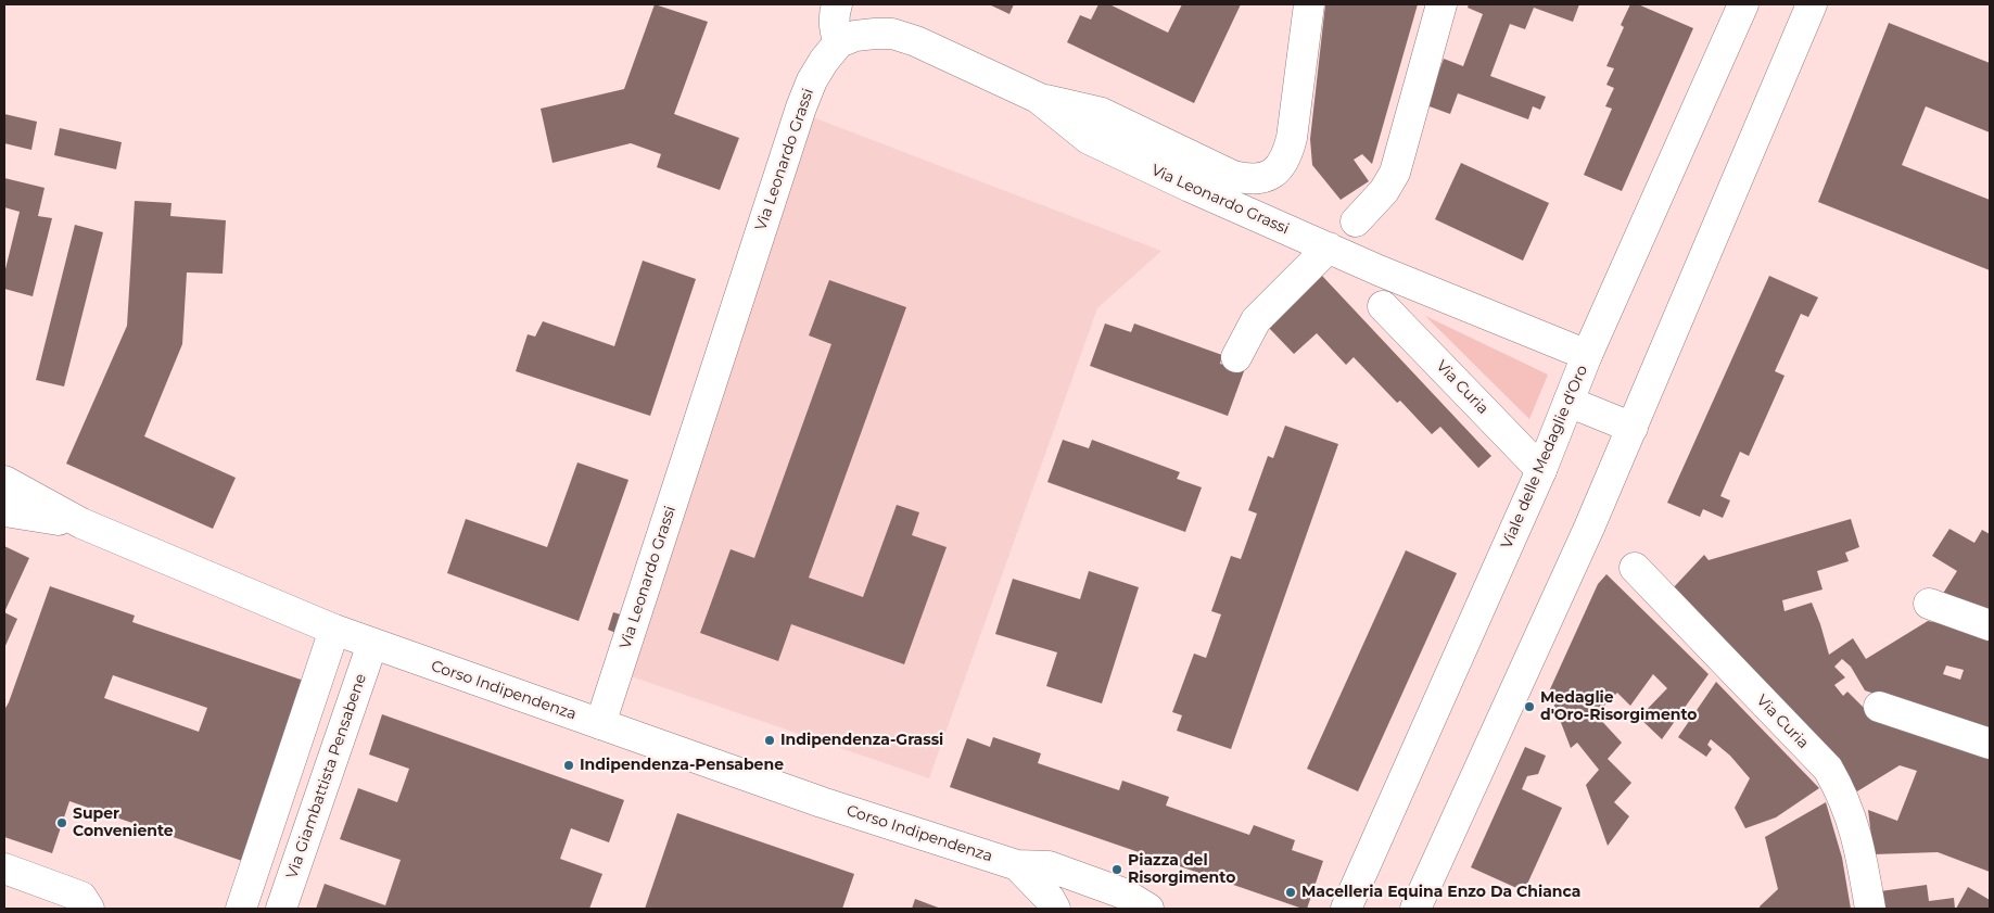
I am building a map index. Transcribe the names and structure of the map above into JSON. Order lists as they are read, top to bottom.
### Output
{
  "streets": {
    "street": [
      "Via Leonardo Grassi",
      "Via Curia",
      "Viale delle Medaglie d'Oro",
      "Corso Indipendenza",
      "Via Giambattista Pensabene"
    ]
  },
  "crossings": [
    ["Via Leonardo Grassi", "Viale delle Medaglie d'Oro"],
    ["Via Leonardo Grassi", "Corso Indipendenza"],
    ["Via Curia", "Viale delle Medaglie d'Oro"],
    ["Corso Indipendenza", "Via Giambattista Pensabene"]
  ],
  "places": [
    "Medaglie d'Oro-Risorgimento",
    "Indipendenza-Grassi",
    "Indipendenza-Pensabene",
    "Super Conveniente",
    "Piazza del Risorgimento",
    "Macelleria Equina Enzo Da Chianca"
  ]
}
